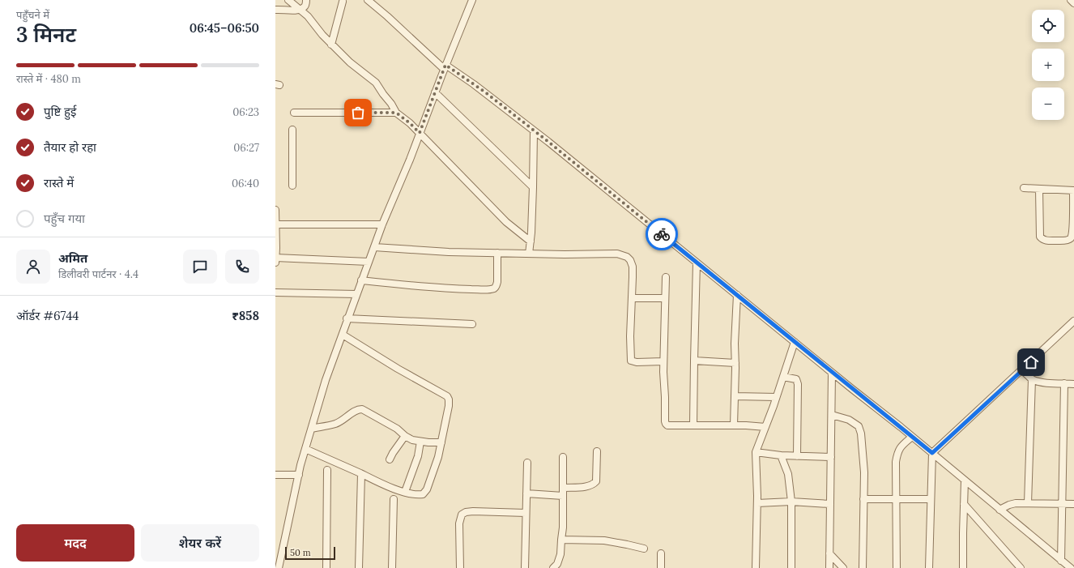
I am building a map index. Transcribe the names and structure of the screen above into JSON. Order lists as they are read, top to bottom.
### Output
{
  "scale_bar": "50 m",
  "page": {
    "heading": ["3 मिनट", "पहुँचने में", "06:45–06:50"],
    "panel": [
      "अमित",
      "डिलीवरी पार्टनर · 4.4",
      "ऑर्डर #6744",
      "₹858"
    ],
    "map_buttons": ["+", "−"],
    "bar": "रास्ते में · 480 m",
    "list": [
      ["पुष्टि हुई", "06:23"],
      ["तैयार हो रहा", "06:27"],
      ["रास्ते में", "06:40"],
      "पहुँच गया"
    ],
    "buttons": ["मदद", "शेयर करें"],
    "scale": "50 m"
  }
}
